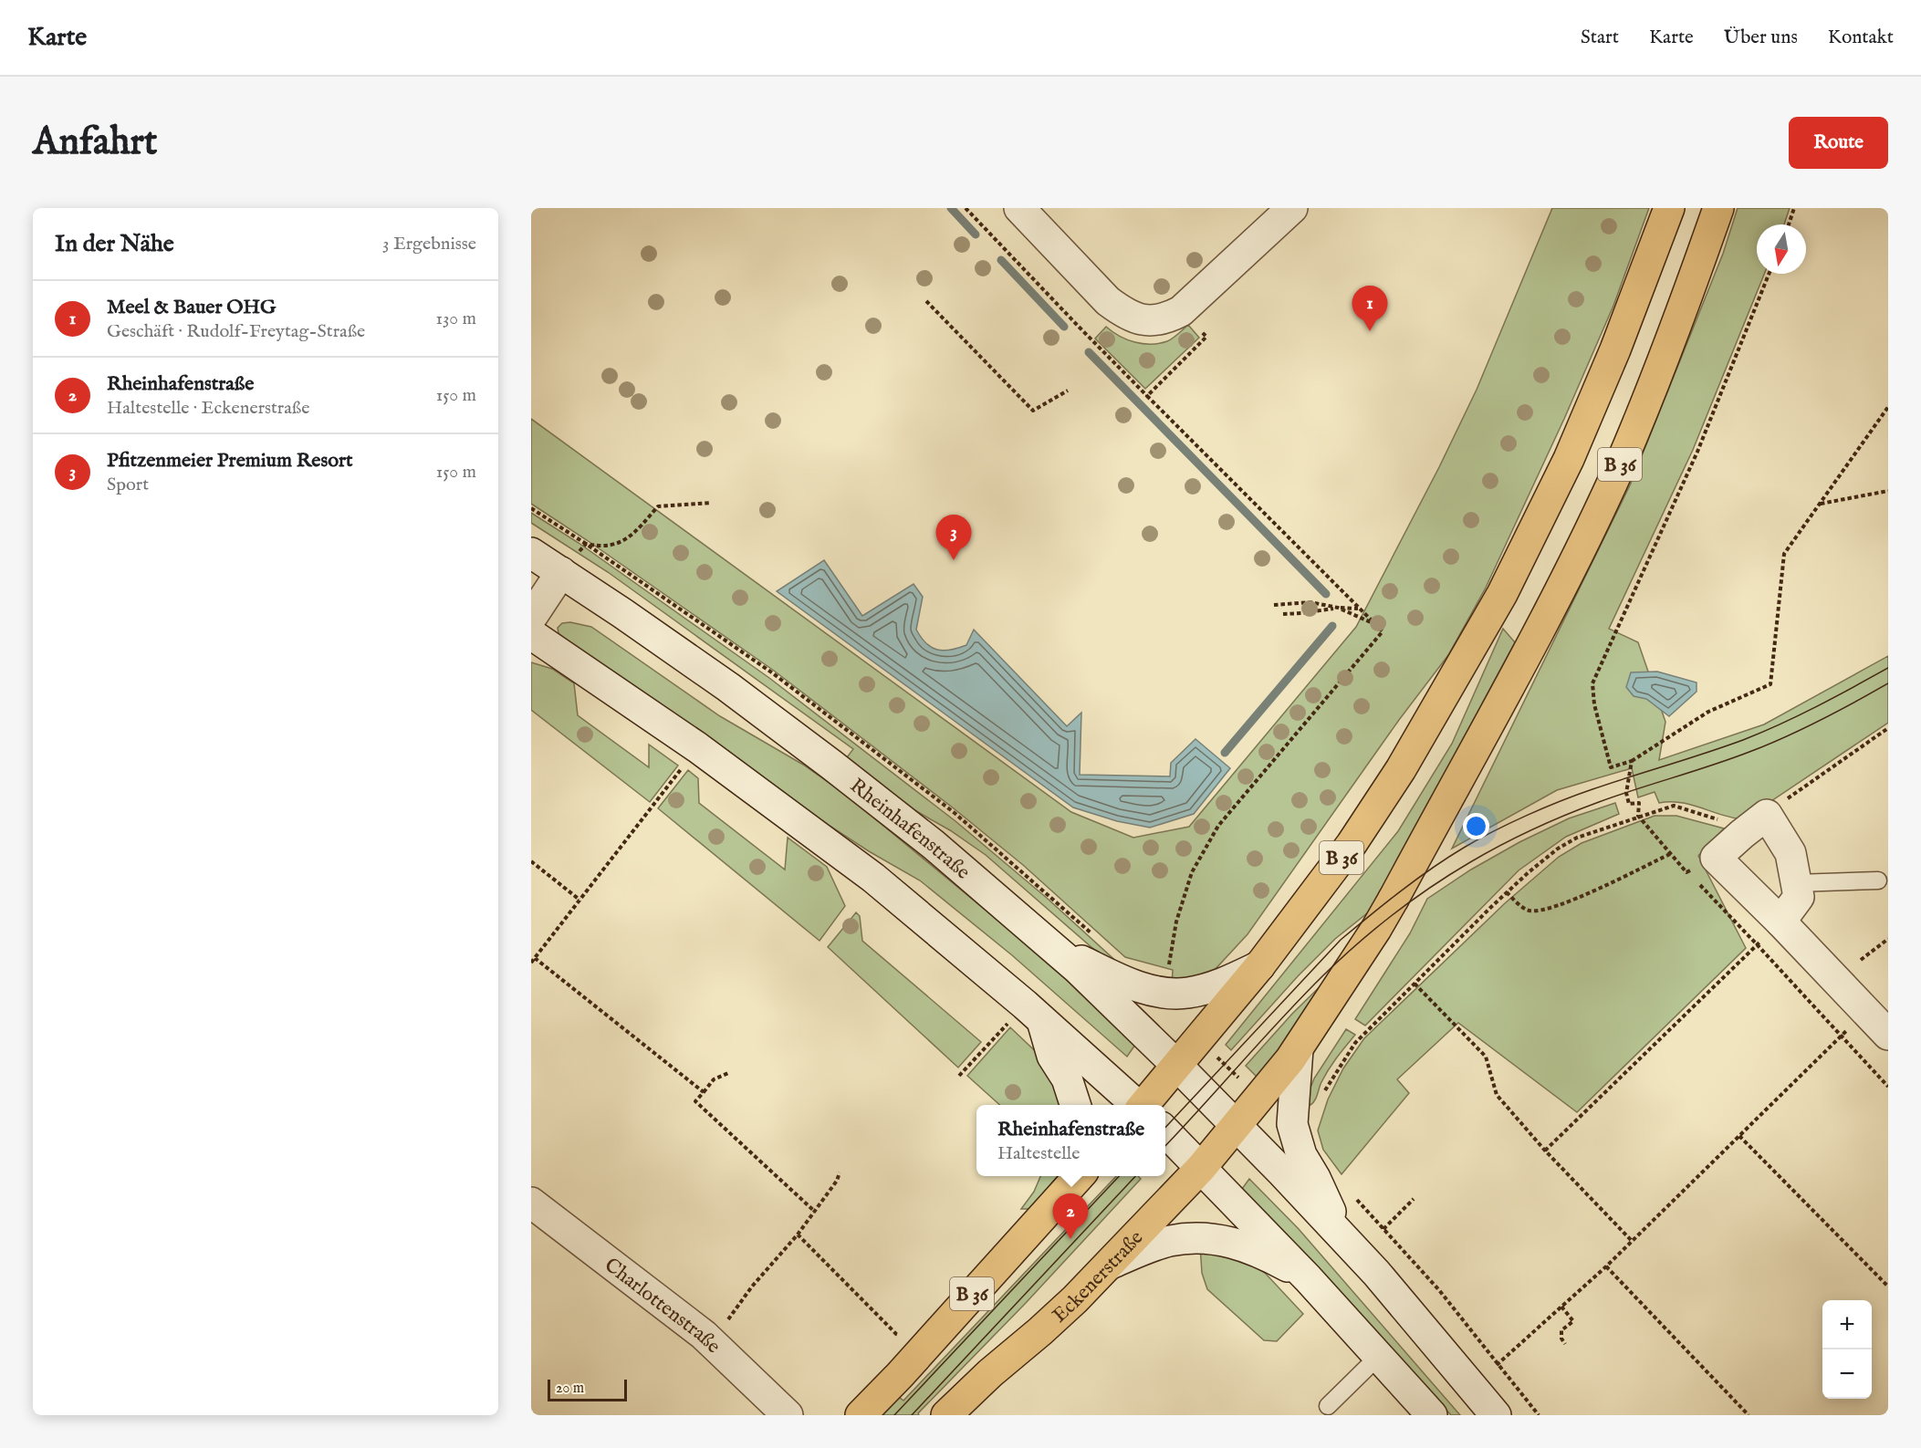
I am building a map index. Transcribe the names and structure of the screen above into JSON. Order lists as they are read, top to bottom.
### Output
{
  "streets": {
    "main road": [
      "B 36",
      "Rheinhafenstraße",
      "Eckenerstraße",
      "Charlottenstraße"
    ]
  },
  "crossings": [
    ["B 36", "Rheinhafenstraße"],
    ["B 36", "Eckenerstraße"],
    ["Rheinhafenstraße", "Eckenerstraße"]
  ],
  "scale_bar": "20 m",
  "north": "bottom",
  "page": {
    "header": "Karte",
    "nav": [
      "Start",
      "Karte",
      "Über uns",
      "Kontakt"
    ],
    "buttons": "Route",
    "title": "Anfahrt",
    "heading": ["In der Nähe", "3 Ergebnisse"],
    "list": [
      {
        "mark": "1",
        "name": "Meel & Bauer OHG",
        "note": "Geschäft · Rudolf-Freytag-Straße",
        "value": "130 m"
      },
      {
        "mark": "2",
        "name": "Rheinhafenstraße",
        "note": "Haltestelle · Eckenerstraße",
        "value": "150 m"
      },
      {
        "mark": "3",
        "name": "Pfitzenmeier Premium Resort",
        "note": "Sport",
        "value": "150 m"
      }
    ],
    "pins": ["1", "3", "2"],
    "popup": ["Rheinhafenstraße", "Haltestelle"],
    "map_buttons": ["+", "−"],
    "scale": "20 m"
  }
}
